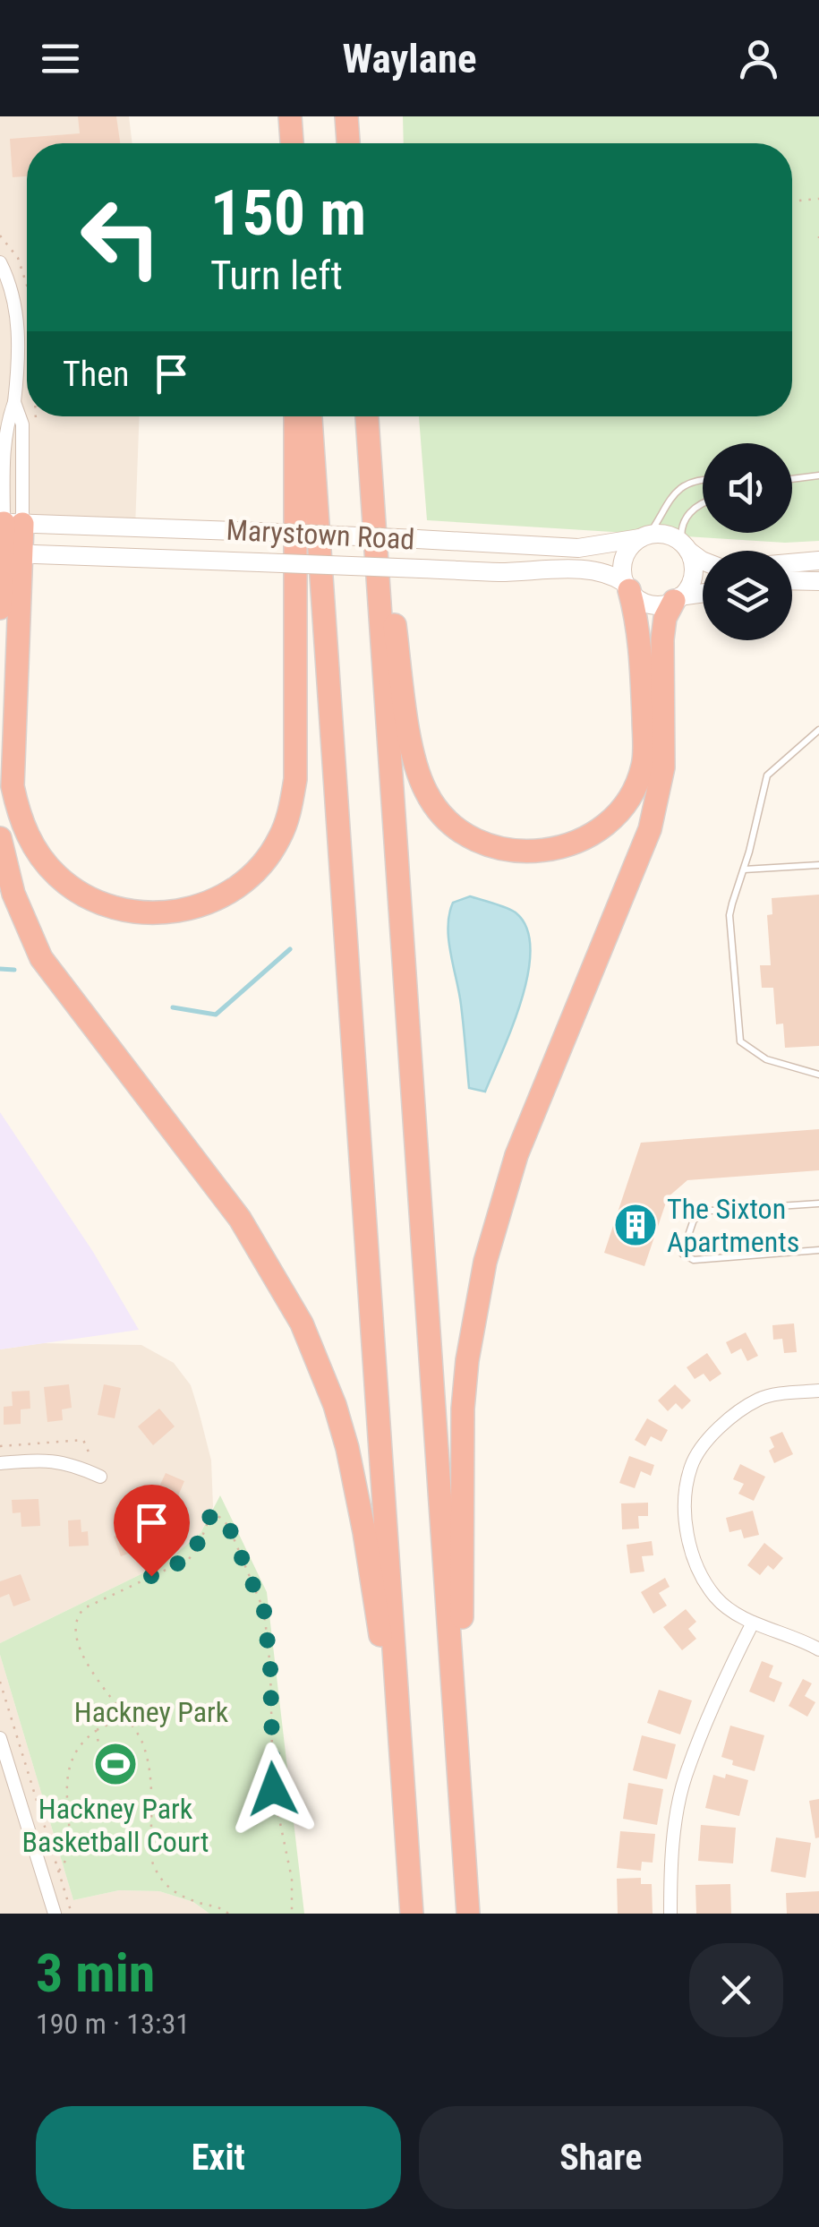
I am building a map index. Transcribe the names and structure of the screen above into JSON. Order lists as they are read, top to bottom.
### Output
{
  "streets": {
    "main road": ["Marystown Road"]
  },
  "parks": ["Hackney Park"],
  "places": {
    "building": ["The Sixton Apartments"],
    "sports": ["Hackney Park Basketball Court"]
  },
  "page": {
    "header": "Waylane",
    "turn": ["150 m", "Turn left"],
    "then": "Then",
    "heading": ["3 min", "190 m · 13:31"],
    "buttons": ["Exit", "Share"]
  }
}
